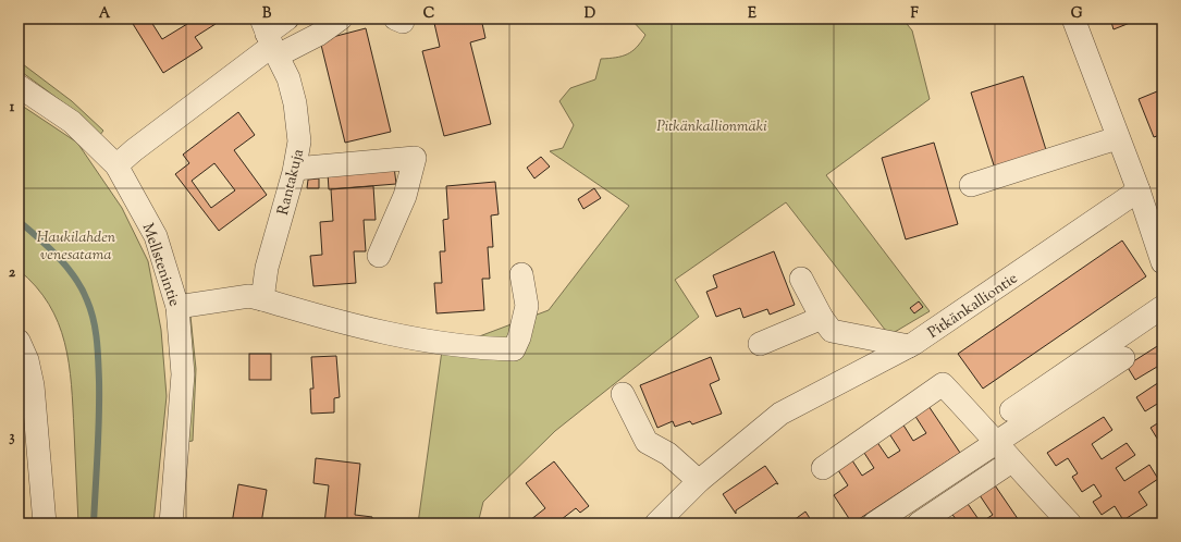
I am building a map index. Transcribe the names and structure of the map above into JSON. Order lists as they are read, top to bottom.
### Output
{
  "streets": {
    "street": ["Rantakuja", "Mellstenintie", "Pitkänkalliontie"]
  },
  "parks": ["Pitkänkallionmäki", "Haukilahden venesatama"],
  "grid": {
    "columns": [
      "A",
      "B",
      "C",
      "D",
      "E",
      "F",
      "G"
    ],
    "rows": ["1", "2", "3"]
  }
}
